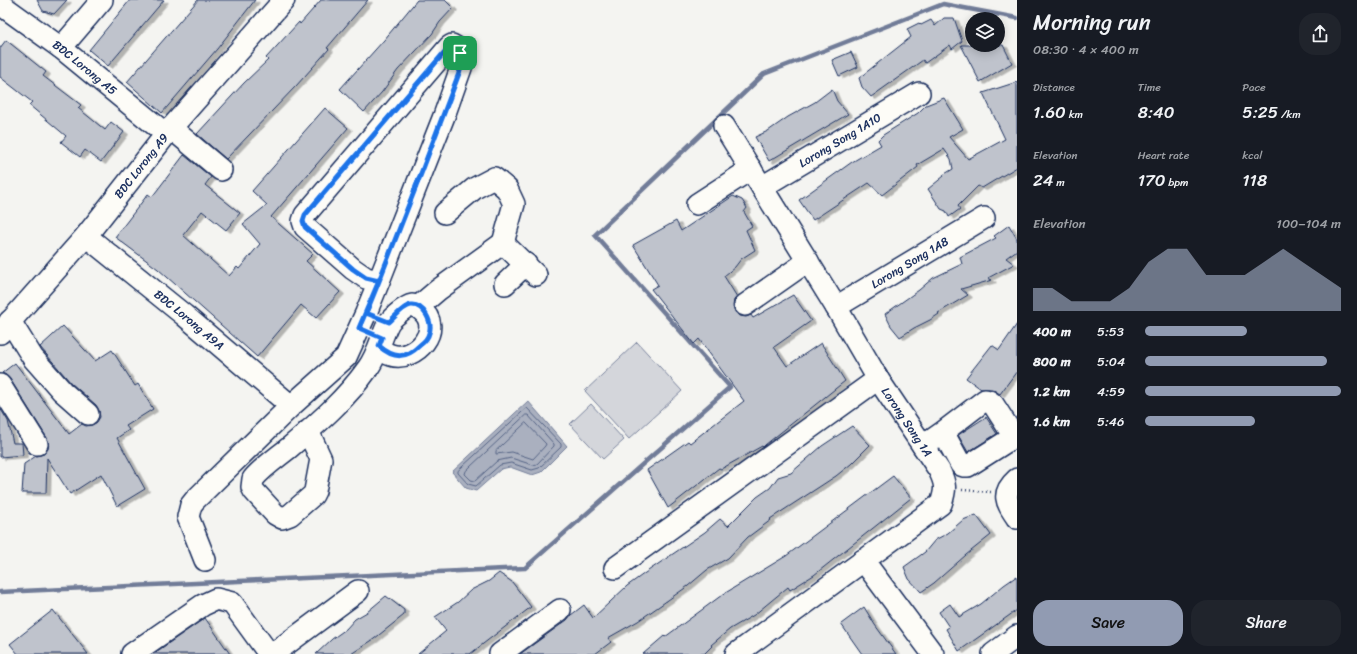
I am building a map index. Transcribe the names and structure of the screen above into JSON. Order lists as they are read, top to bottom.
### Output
{
  "streets": {
    "street": [
      "BDC Lorong A5",
      "Lorong Song 1A10",
      "BDC Lorong A9",
      "Lorong Song 1A8",
      "BDC Lorong A9A",
      "Lorong Song 1A"
    ]
  },
  "crossings": [
    ["BDC Lorong A5", "BDC Lorong A9"],
    ["Lorong Song 1A10", "Lorong Song 1A"],
    ["BDC Lorong A9", "BDC Lorong A9A"],
    ["Lorong Song 1A8", "Lorong Song 1A"]
  ],
  "page": {
    "heading": ["Morning run", "08:30 · 4 × 400 m"],
    "stats": [
      ["Distance", "1.60 km"],
      ["Time", "8:40"],
      ["Pace", "5:25 /km"],
      ["Elevation", "24 m"],
      ["Heart rate", "170 bpm"],
      ["kcal", "118"]
    ],
    "chart": ["Elevation", "100–104 m"],
    "list": [
      {
        "name": "400 m",
        "note": "5:53"
      },
      {
        "name": "800 m",
        "note": "5:04"
      },
      {
        "name": "1.2 km",
        "note": "4:59"
      },
      {
        "name": "1.6 km",
        "note": "5:46"
      }
    ],
    "buttons": ["Save", "Share"]
  }
}
